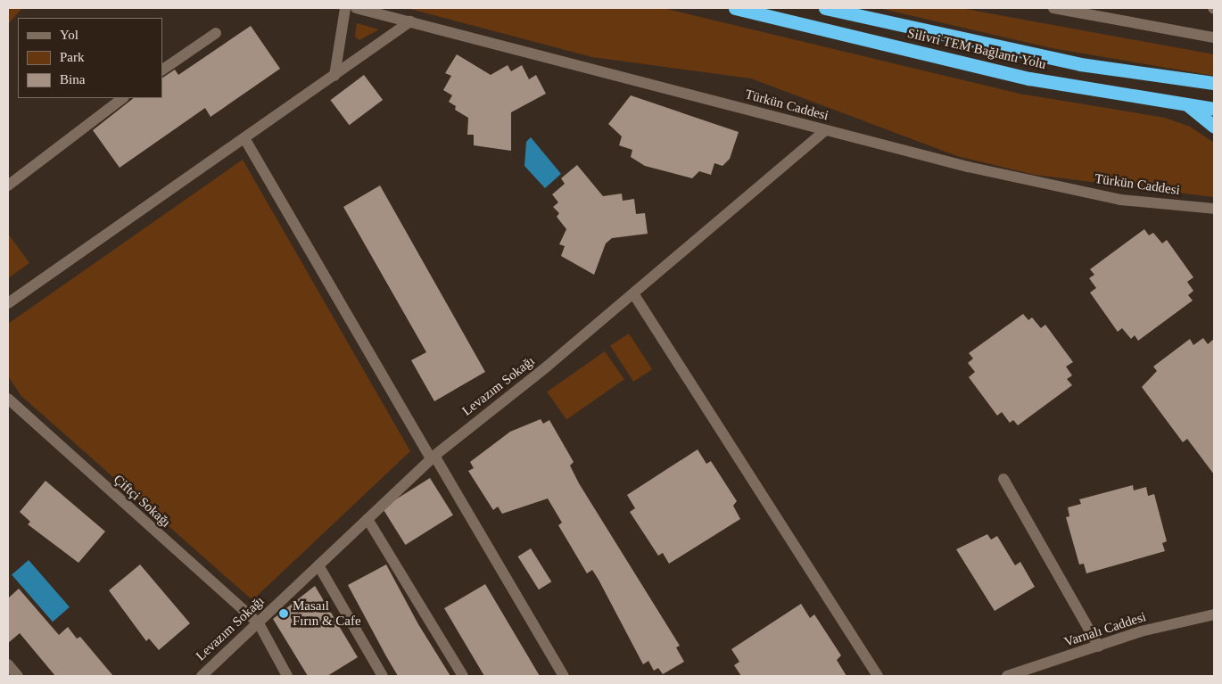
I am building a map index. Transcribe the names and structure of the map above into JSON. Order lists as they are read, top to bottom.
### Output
{
  "streets": {
    "highway": ["Silivri TEM Bağlantı Yolu"],
    "street": [
      "Türkün Caddesi",
      "Levazım Sokağı",
      "Çiftçi Sokağı",
      "Varnalı Caddesi"
    ]
  },
  "crossings": [
    ["Türkün Caddesi", "Levazım Sokağı"],
    ["Levazım Sokağı", "Çiftçi Sokağı"]
  ],
  "places": ["Masaıl Fırın & Cafe"],
  "legend": ["Yol", "Park", "Bina"]
}
